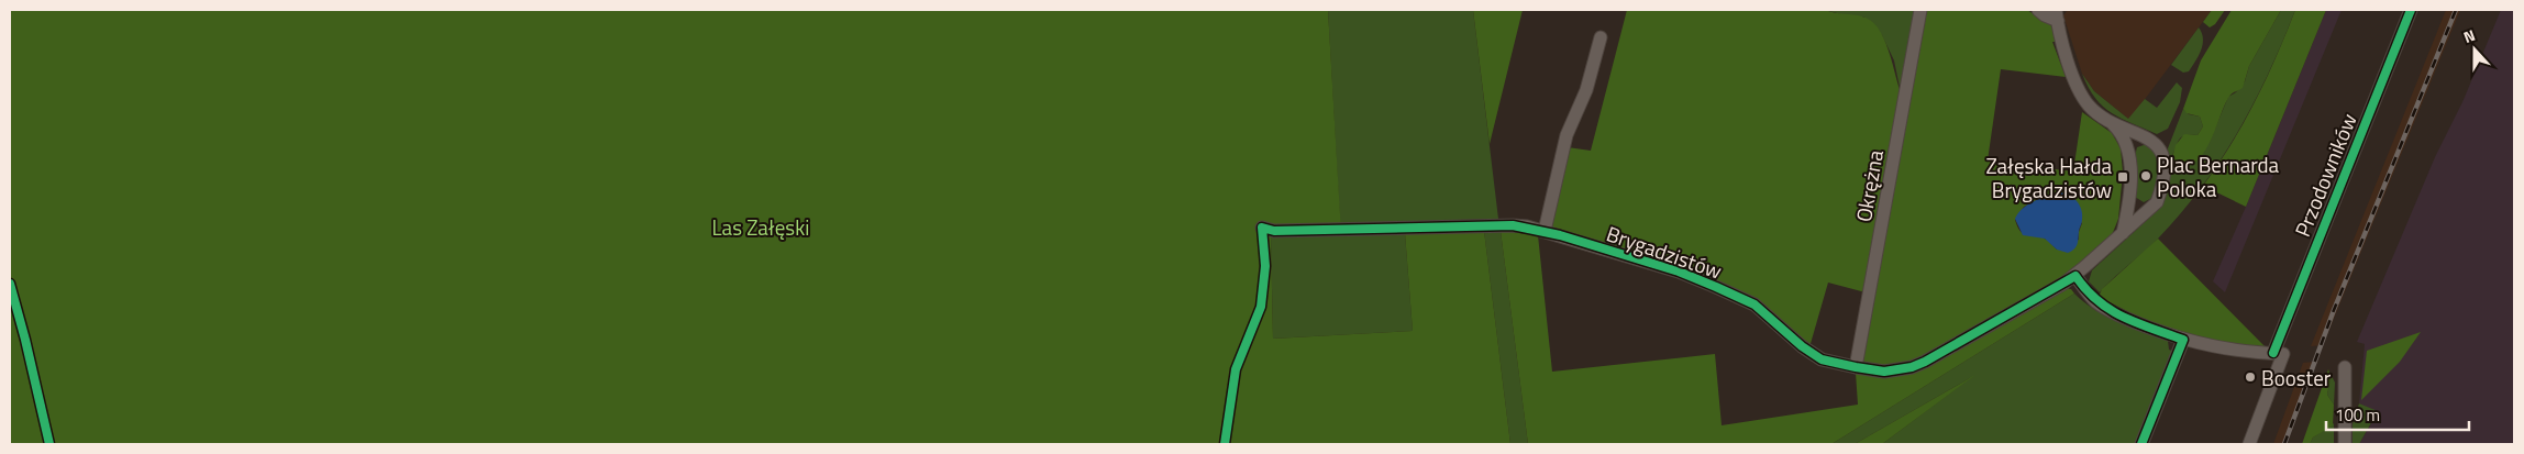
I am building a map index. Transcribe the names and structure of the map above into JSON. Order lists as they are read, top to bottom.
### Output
{
  "streets": {
    "street": ["Przodowników", "Okrężna", "Brygadzistów"]
  },
  "crossings": [
    ["Okrężna", "Brygadzistów"]
  ],
  "parks": ["Las Załęski"],
  "places": {
    "other": ["Plac Bernarda Poloka", "Booster"],
    "transit": ["Załęska Hałda Brygadzistów"]
  },
  "scale_bar": "100 m",
  "north": "top"
}
